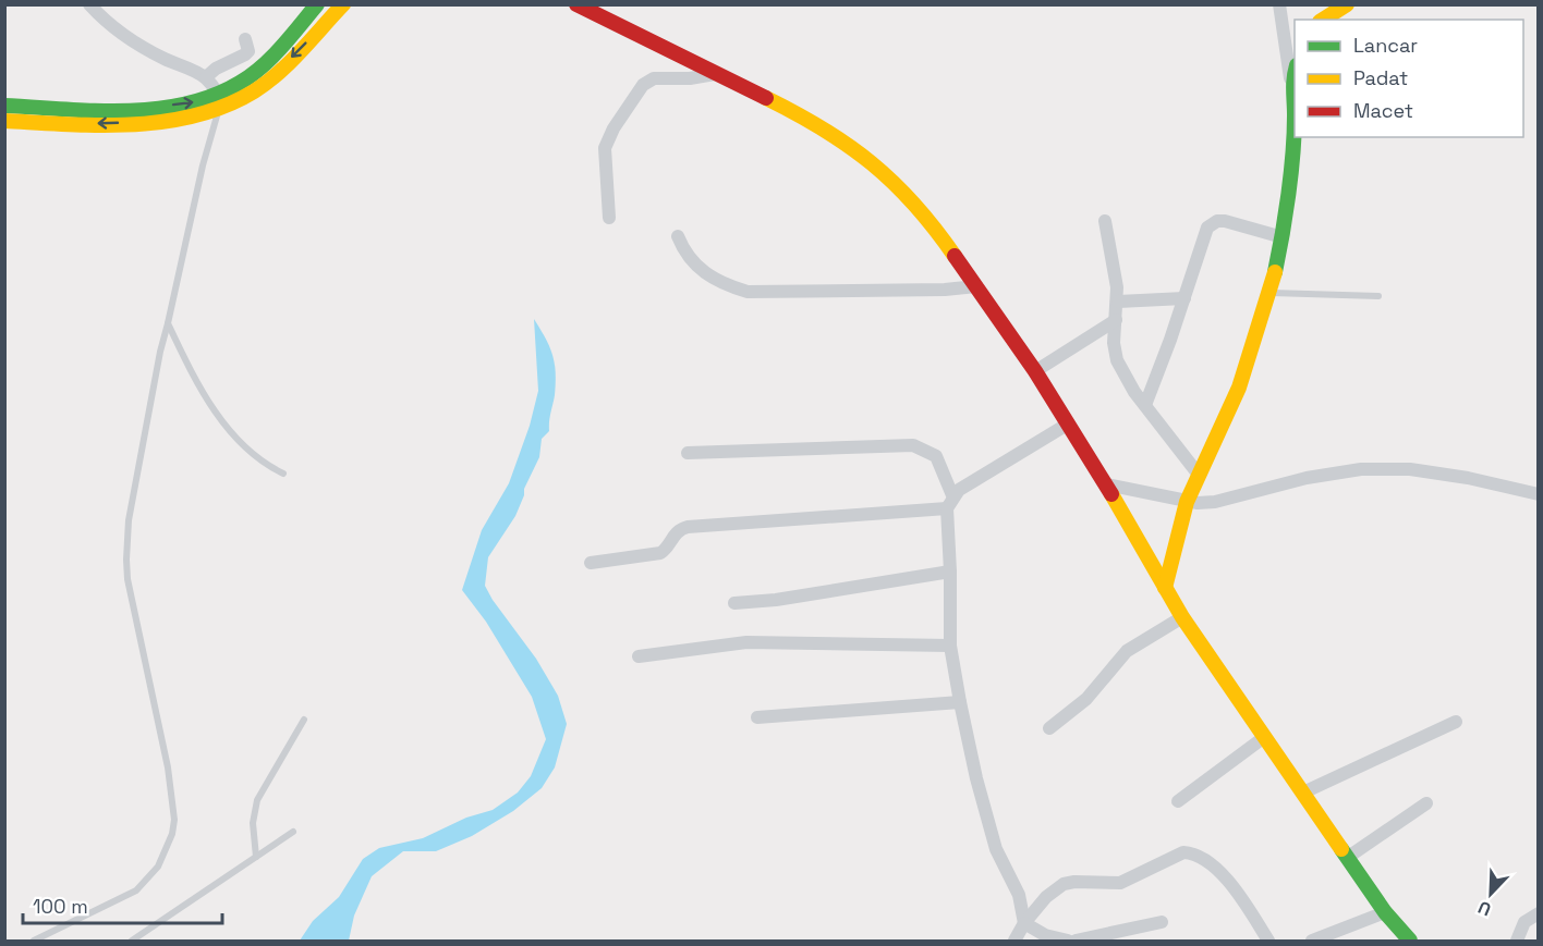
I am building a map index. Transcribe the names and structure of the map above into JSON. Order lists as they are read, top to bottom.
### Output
{
  "legend": ["Lancar", "Padat", "Macet"],
  "scale_bar": "100 m",
  "north": "bottom left"
}
